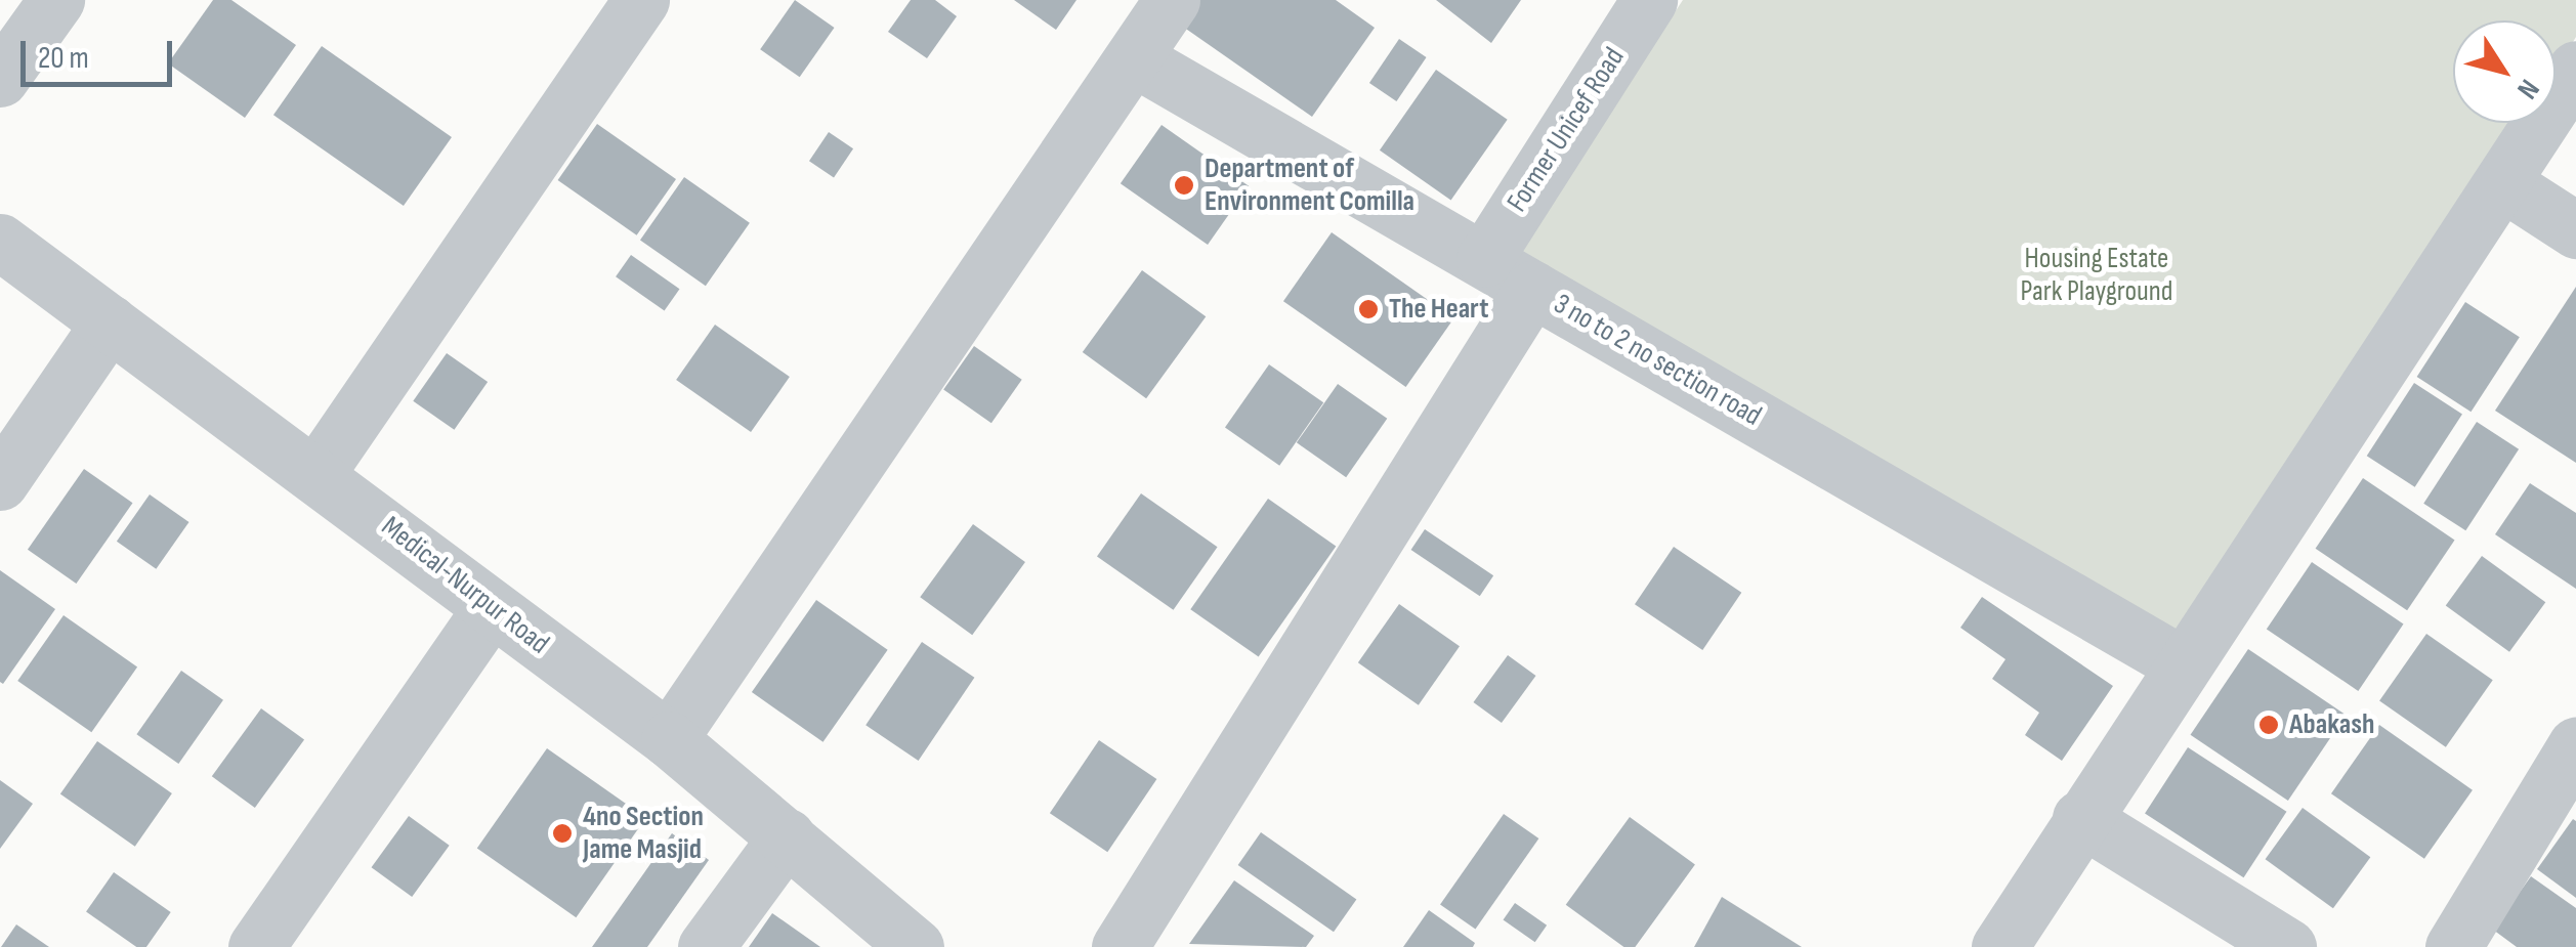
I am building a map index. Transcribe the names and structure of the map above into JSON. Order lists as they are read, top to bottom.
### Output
{
  "streets": {
    "street": ["Former Unicef Road", "3 no to 2 no section road", "Medical-Nurpur Road"]
  },
  "crossings": [
    ["Former Unicef Road", "3 no to 2 no section road"]
  ],
  "parks": ["Housing Estate Park Playground"],
  "places": [
    "Department of Environment Comilla",
    "The Heart",
    "Abakash",
    "4no Section Jame Masjid"
  ],
  "scale_bar": "20 m",
  "north": "bottom right"
}
